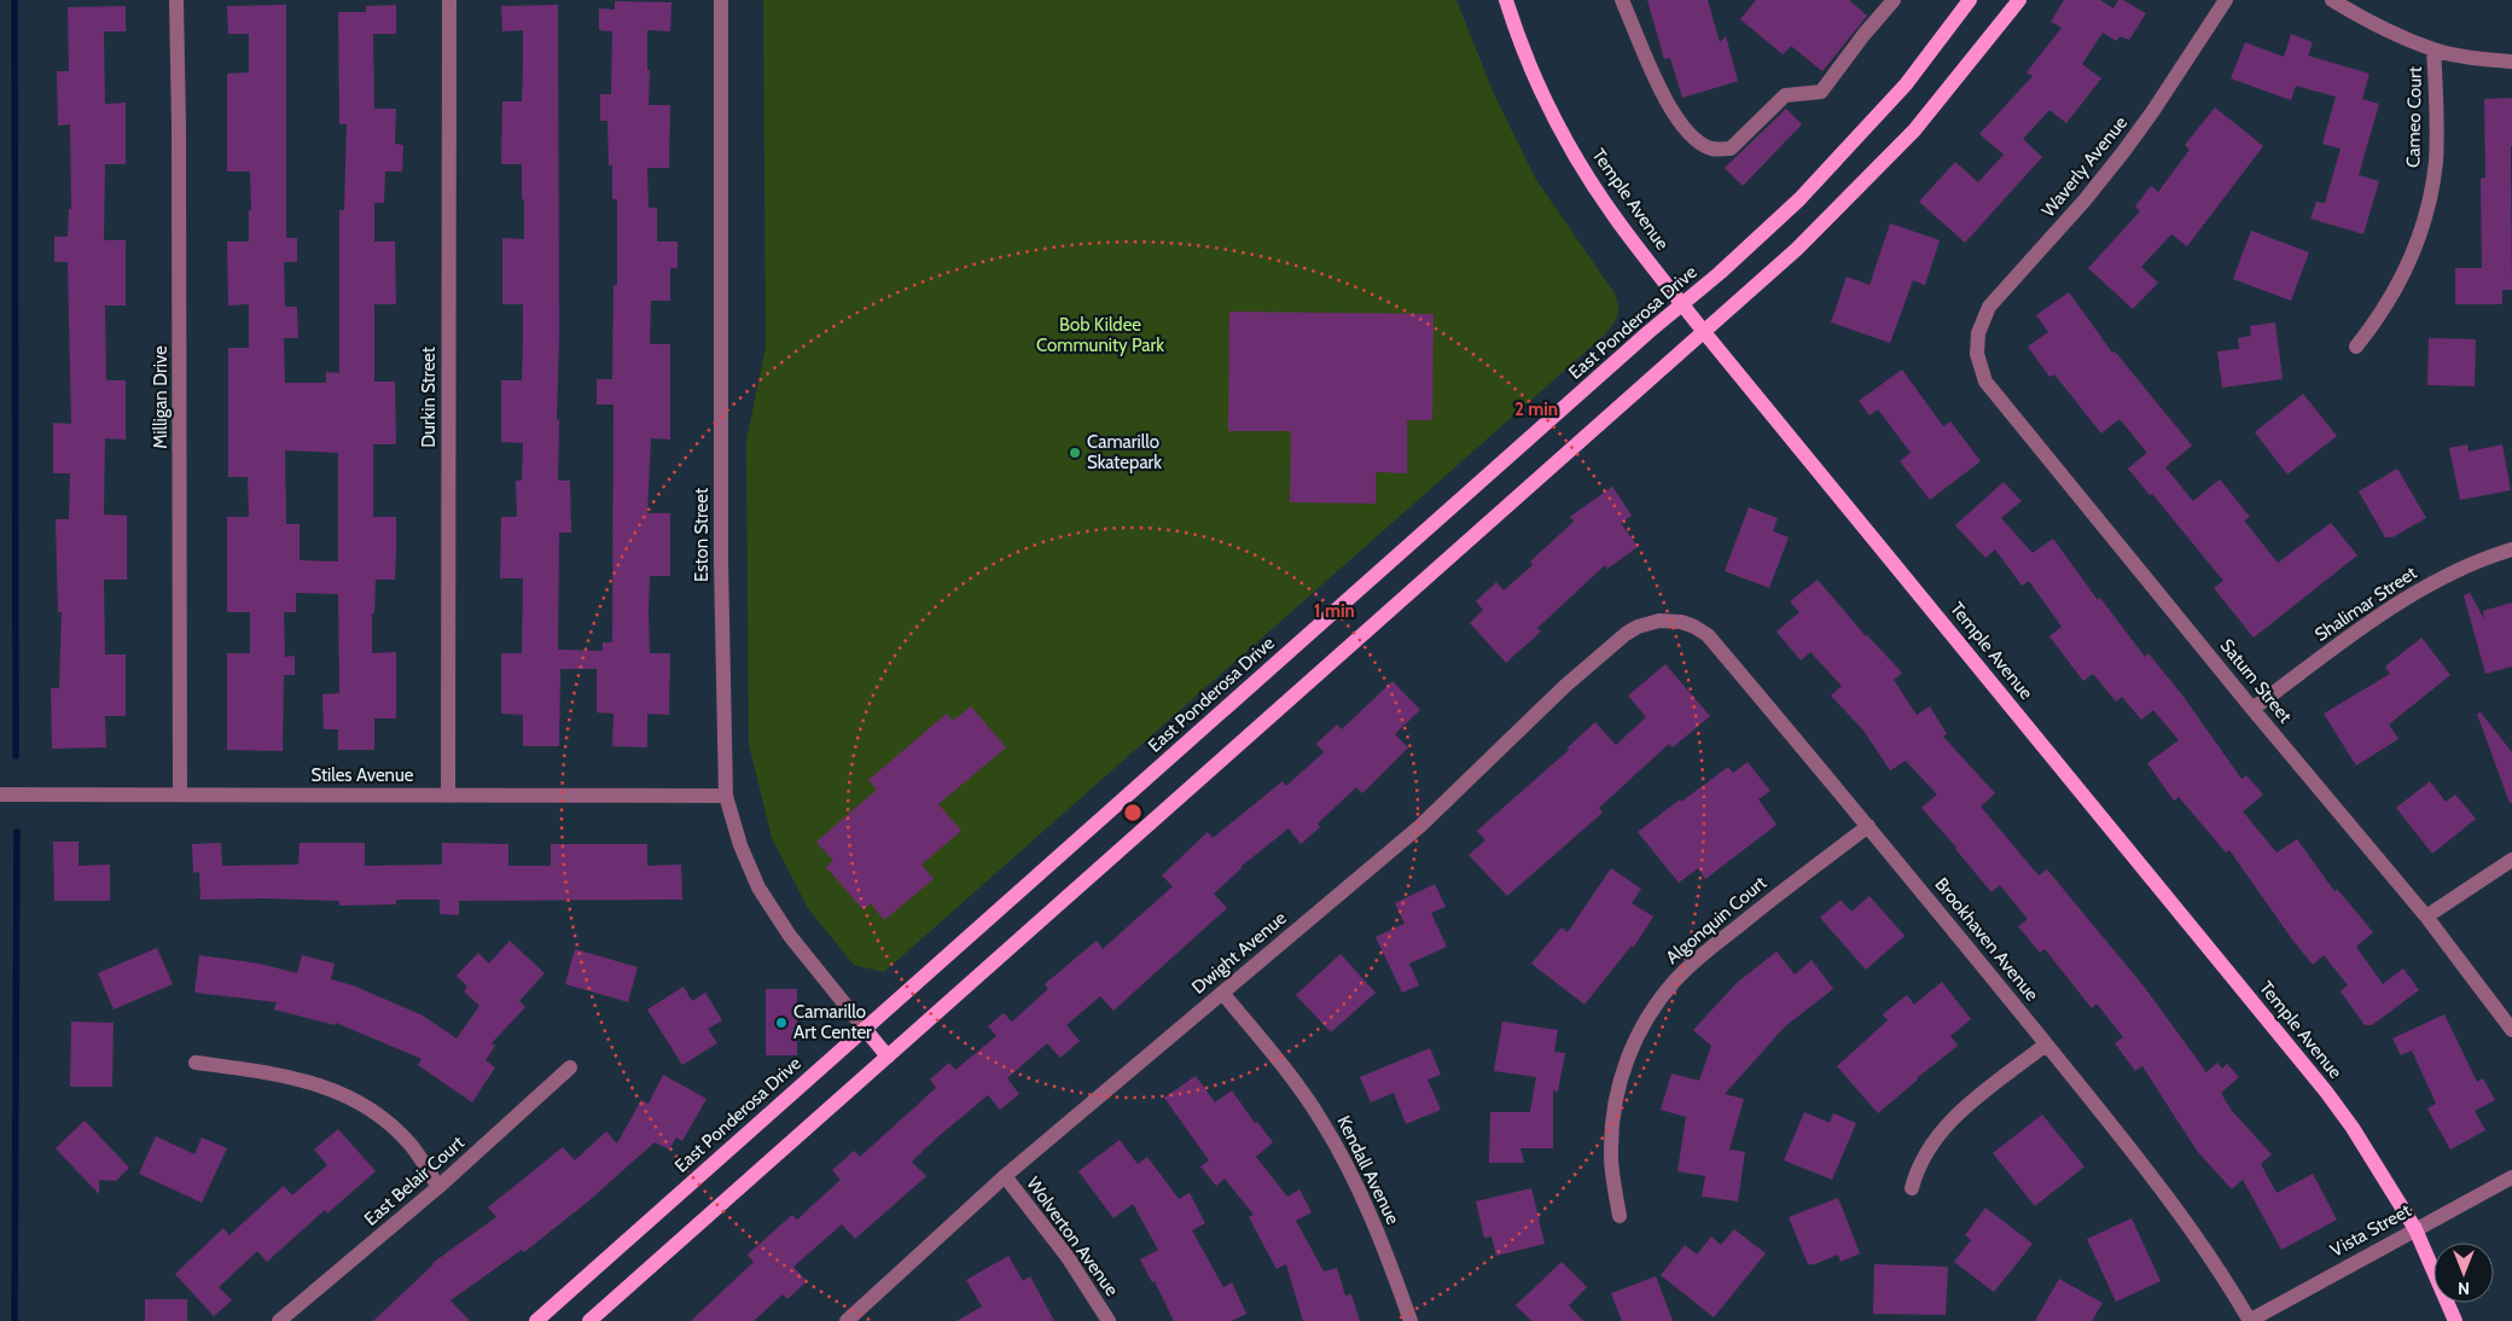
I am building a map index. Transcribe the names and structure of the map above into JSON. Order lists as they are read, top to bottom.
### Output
{
  "streets": {
    "main road": ["Temple Avenue", "East Ponderosa Drive"],
    "street": [
      "Cameo Court",
      "Waverly Avenue",
      "Milligan Drive",
      "Durkin Street",
      "Eston Street",
      "Shalimar Street",
      "Saturn Street",
      "Stiles Avenue",
      "Algonquin Court",
      "Brookhaven Avenue",
      "Dwight Avenue",
      "Kendall Avenue",
      "East Belair Court",
      "Vista Street",
      "Wolverton Avenue"
    ]
  },
  "crossings": [
    ["Waverly Avenue", "Saturn Street"],
    ["Temple Avenue", "East Ponderosa Drive"],
    ["Temple Avenue", "Vista Street"],
    ["East Ponderosa Drive", "Eston Street"],
    ["Milligan Drive", "Stiles Avenue"],
    ["Durkin Street", "Stiles Avenue"],
    ["Eston Street", "Stiles Avenue"],
    ["Shalimar Street", "Saturn Street"],
    ["Algonquin Court", "Brookhaven Avenue"],
    ["Brookhaven Avenue", "Dwight Avenue"],
    ["Brookhaven Avenue", "Vista Street"],
    ["Dwight Avenue", "Kendall Avenue"],
    ["Dwight Avenue", "Wolverton Avenue"]
  ],
  "parks": ["Bob Kildee Community Park"],
  "places": ["Camarillo Skatepark", "Camarillo Art Center"],
  "north": "bottom",
  "rings": ["2 min", "1 min"]
}
